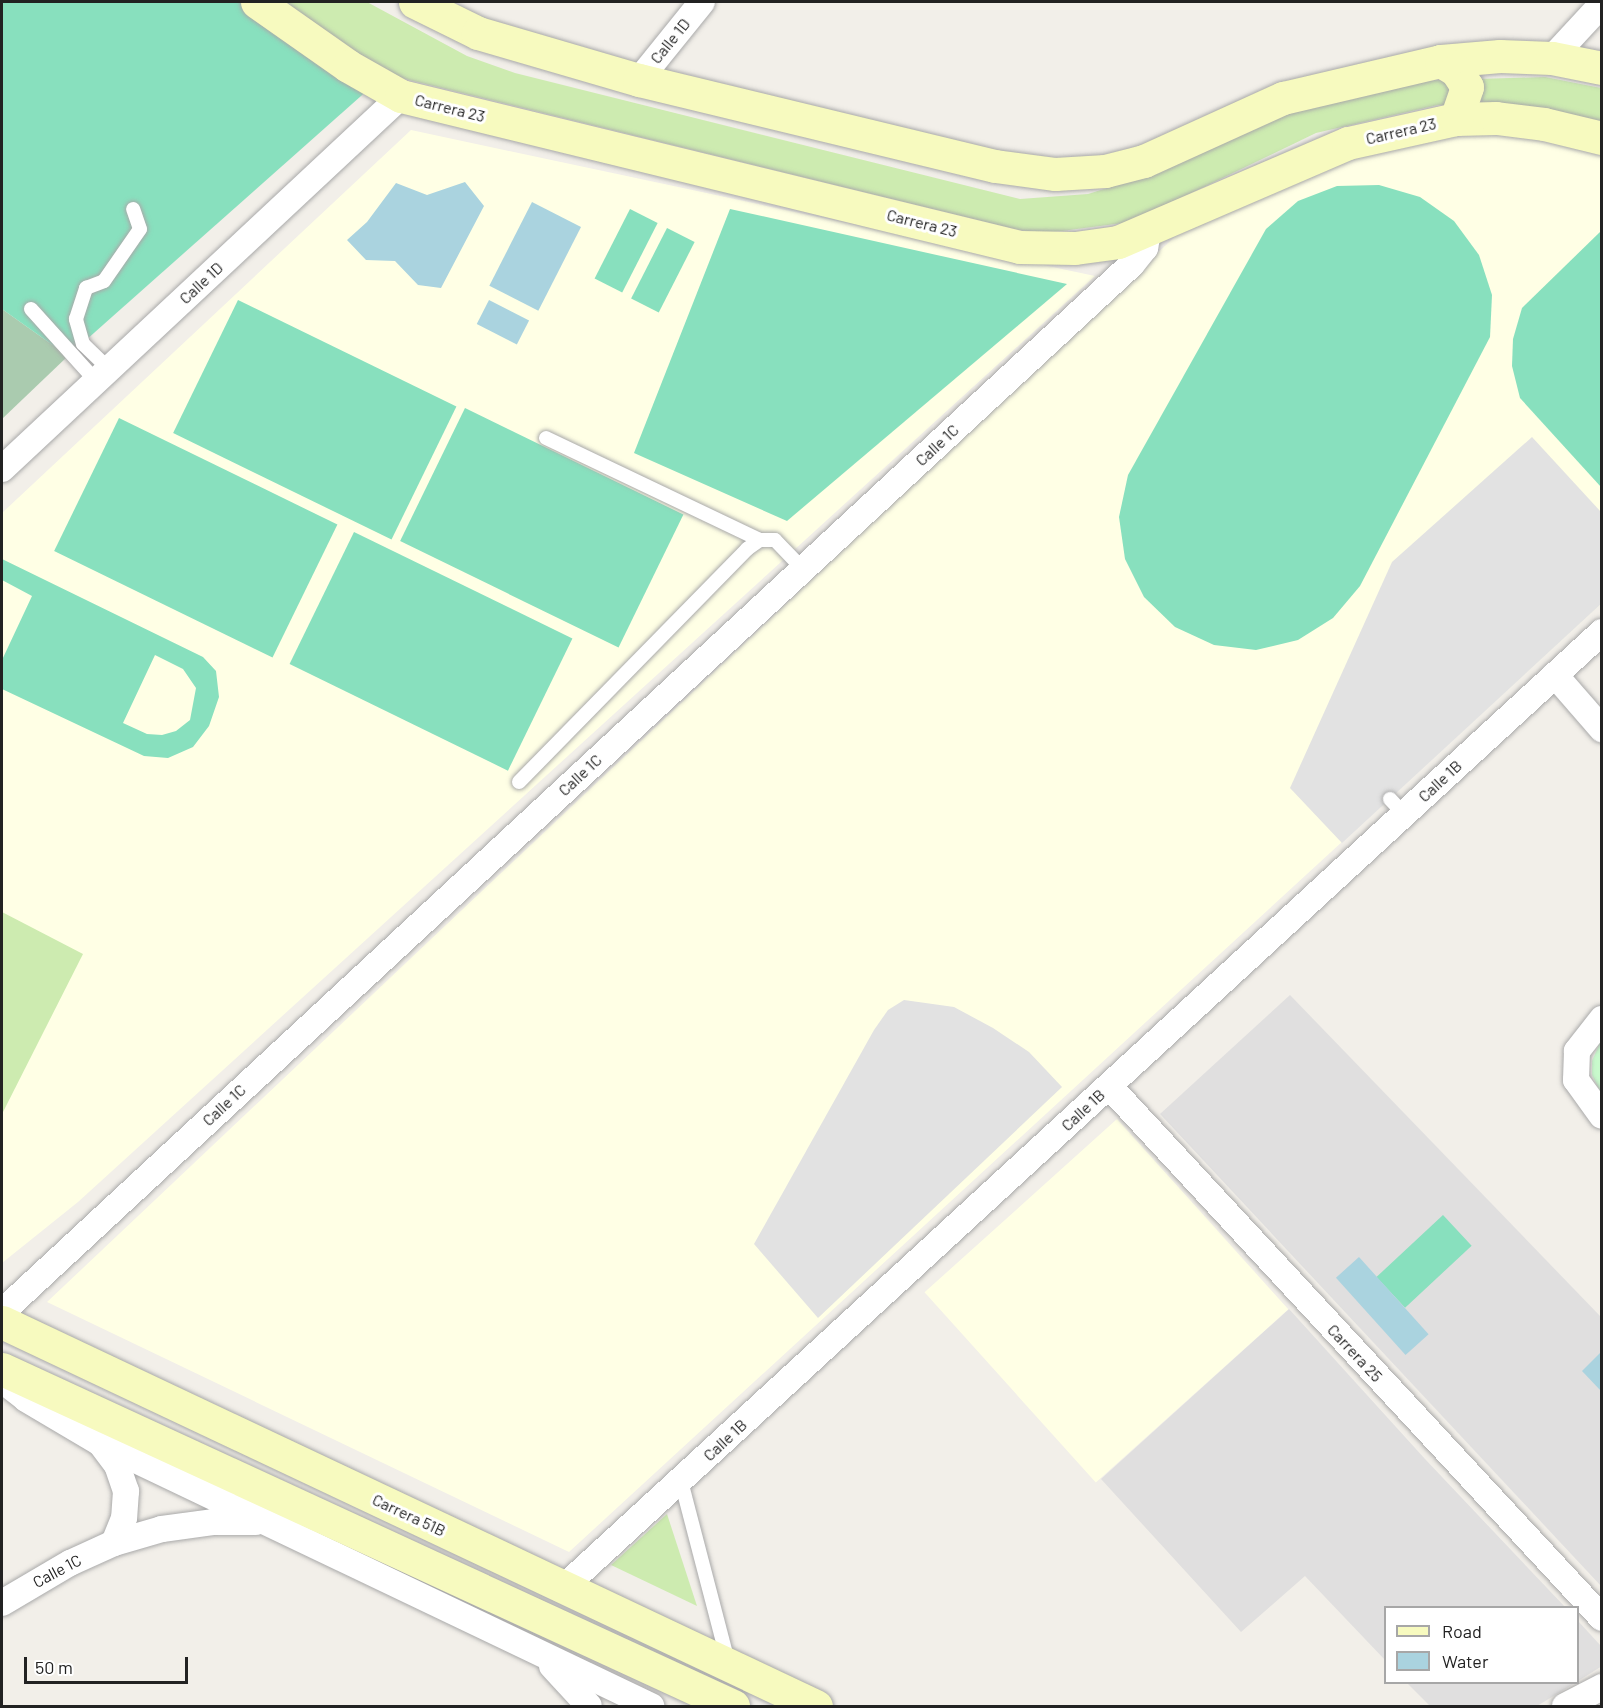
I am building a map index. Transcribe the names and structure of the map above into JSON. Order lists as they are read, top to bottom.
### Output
{
  "streets": {
    "main road": ["Carrera 23", "Carrera 51B"],
    "street": [
      "Calle 1D",
      "Calle 1C",
      "Calle 1B",
      "Carrera 25"
    ]
  },
  "crossings": [
    ["Calle 1D", "Carrera 23"],
    ["Carrera 23", "Calle 1C"],
    ["Calle 1B", "Carrera 25"],
    ["Calle 1B", "Carrera 51B"]
  ],
  "legend": ["Road", "Water"],
  "scale_bar": "50 m"
}
